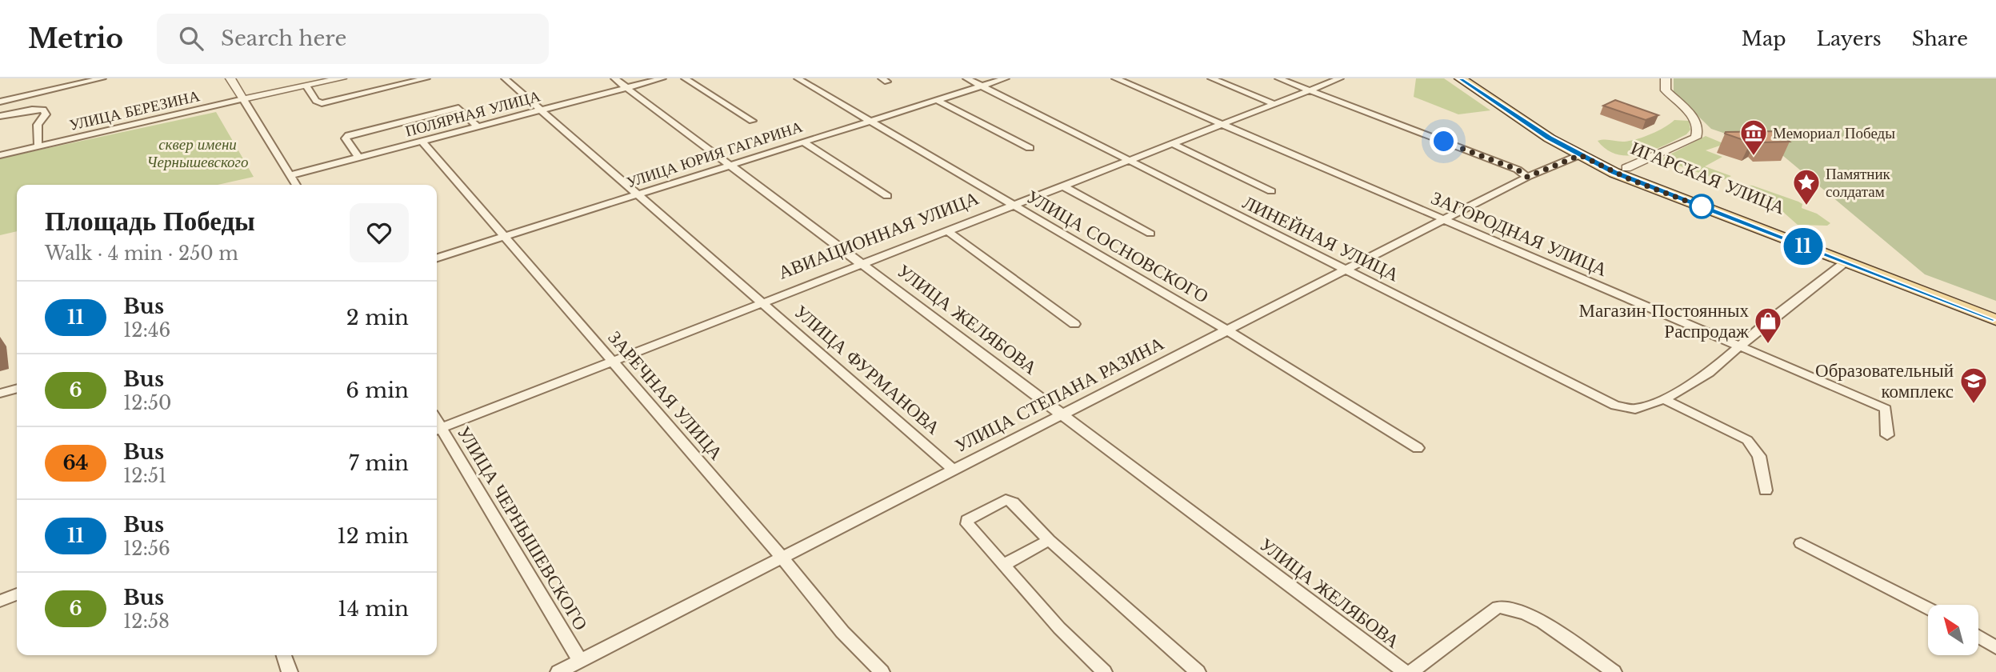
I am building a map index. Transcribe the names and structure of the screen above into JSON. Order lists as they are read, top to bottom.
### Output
{
  "streets": {
    "main road": ["ИГАРСКАЯ УЛИЦА"],
    "street": [
      "УЛИЦА БЕРЕЗИНА",
      "ПОЛЯРНАЯ УЛИЦА",
      "УЛИЦА ЮРИЯ ГАГАРИНА",
      "ЗАГОРОДНАЯ УЛИЦА",
      "АВИАЦИОННАЯ УЛИЦА",
      "ЛИНЕЙНАЯ УЛИЦА",
      "УЛИЦА СОСНОВСКОГО",
      "УЛИЦА ЖЕЛЯБОВА",
      "УЛИЦА ФУРМАНОВА",
      "УЛИЦА СТЕПАНА РАЗИНА",
      "ЗАРЕЧНАЯ УЛИЦА",
      "УЛИЦА ЧЕРНЫШЕВСКОГО"
    ]
  },
  "crossings": [
    ["ПОЛЯРНАЯ УЛИЦА", "УЛИЦА ЖЕЛЯБОВА"],
    ["ПОЛЯРНАЯ УЛИЦА", "УЛИЦА ФУРМАНОВА"],
    ["ПОЛЯРНАЯ УЛИЦА", "ЗАРЕЧНАЯ УЛИЦА"],
    ["УЛИЦА ЮРИЯ ГАГАРИНА", "ЛИНЕЙНАЯ УЛИЦА"],
    ["УЛИЦА ЮРИЯ ГАГАРИНА", "УЛИЦА СОСНОВСКОГО"],
    ["УЛИЦА ЮРИЯ ГАГАРИНА", "УЛИЦА ЖЕЛЯБОВА"],
    ["УЛИЦА ЮРИЯ ГАГАРИНА", "УЛИЦА ФУРМАНОВА"],
    ["УЛИЦА ЮРИЯ ГАГАРИНА", "ЗАРЕЧНАЯ УЛИЦА"],
    ["ИГАРСКАЯ УЛИЦА", "ЛИНЕЙНАЯ УЛИЦА"],
    ["ИГАРСКАЯ УЛИЦА", "УЛИЦА СТЕПАНА РАЗИНА"],
    ["ЗАГОРОДНАЯ УЛИЦА", "АВИАЦИОННАЯ УЛИЦА"],
    ["ЗАГОРОДНАЯ УЛИЦА", "ЛИНЕЙНАЯ УЛИЦА"],
    ["ЗАГОРОДНАЯ УЛИЦА", "УЛИЦА СТЕПАНА РАЗИНА"],
    ["АВИАЦИОННАЯ УЛИЦА", "ЛИНЕЙНАЯ УЛИЦА"],
    ["АВИАЦИОННАЯ УЛИЦА", "УЛИЦА СОСНОВСКОГО"],
    ["АВИАЦИОННАЯ УЛИЦА", "УЛИЦА ЖЕЛЯБОВА"],
    ["АВИАЦИОННАЯ УЛИЦА", "УЛИЦА ФУРМАНОВА"],
    ["АВИАЦИОННАЯ УЛИЦА", "ЗАРЕЧНАЯ УЛИЦА"],
    ["АВИАЦИОННАЯ УЛИЦА", "УЛИЦА ЧЕРНЫШЕВСКОГО"],
    ["ЛИНЕЙНАЯ УЛИЦА", "УЛИЦА СТЕПАНА РАЗИНА"],
    ["УЛИЦА СОСНОВСКОГО", "УЛИЦА СТЕПАНА РАЗИНА"],
    ["УЛИЦА ЖЕЛЯБОВА", "УЛИЦА СТЕПАНА РАЗИНА"],
    ["УЛИЦА ФУРМАНОВА", "УЛИЦА СТЕПАНА РАЗИНА"],
    ["УЛИЦА СТЕПАНА РАЗИНА", "ЗАРЕЧНАЯ УЛИЦА"],
    ["УЛИЦА СТЕПАНА РАЗИНА", "УЛИЦА ЧЕРНЫШЕВСКОГО"]
  ],
  "parks": ["сквер имени Чернышевского"],
  "places": {
    "museum": ["Мемориал Победы"],
    "place": ["Памятник солдатам"],
    "shop": ["Магазин Постоянных Распродаж"],
    "school or university": ["Образовательный комплекс"]
  },
  "lines": ["bus line 11"],
  "north": "top left",
  "page": {
    "header": "Metrio",
    "search": "Search here",
    "nav": ["Map", "Layers", "Share"],
    "on_map": "11",
    "heading": ["Площадь Победы", "Walk · 4 min · 250 m"],
    "list": [
      {
        "mark": "11",
        "name": "Bus",
        "note": "12:46",
        "value": "2 min"
      },
      {
        "mark": "6",
        "name": "Bus",
        "note": "12:50",
        "value": "6 min"
      },
      {
        "mark": "64",
        "name": "Bus",
        "note": "12:51",
        "value": "7 min"
      },
      {
        "mark": "11",
        "name": "Bus",
        "note": "12:56",
        "value": "12 min"
      },
      {
        "mark": "6",
        "name": "Bus",
        "note": "12:58",
        "value": "14 min"
      }
    ]
  }
}
